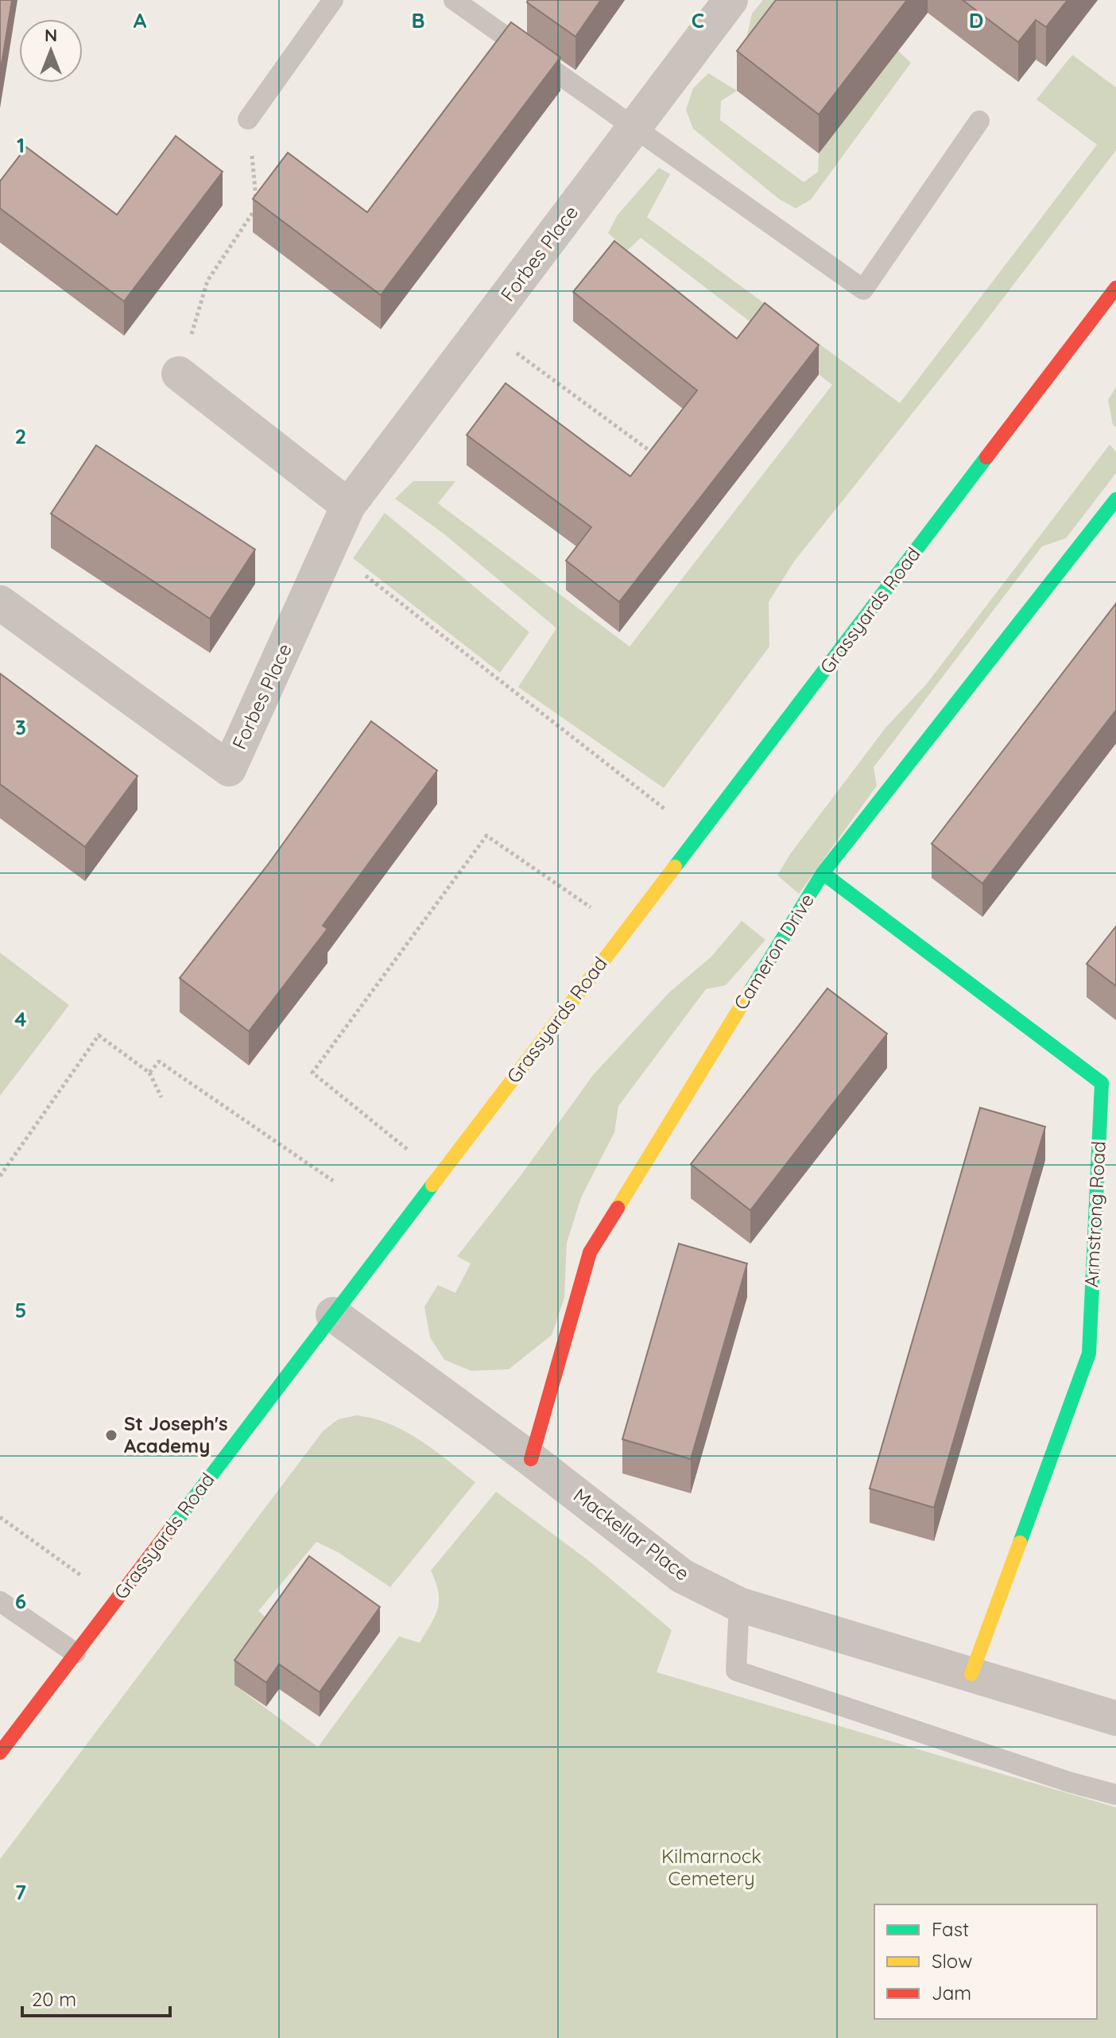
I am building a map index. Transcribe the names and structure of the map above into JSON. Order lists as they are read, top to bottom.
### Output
{
  "streets": {
    "street": [
      "Forbes Place",
      "Grassyards Road",
      "Cameron Drive",
      "Armstrong Road",
      "Mackellar Place"
    ]
  },
  "crossings": [
    ["Grassyards Road", "Mackellar Place"],
    ["Cameron Drive", "Armstrong Road"],
    ["Cameron Drive", "Mackellar Place"],
    ["Armstrong Road", "Mackellar Place"]
  ],
  "parks": ["Kilmarnock Cemetery"],
  "places": ["St Joseph's Academy"],
  "legend": ["Fast", "Slow", "Jam"],
  "scale_bar": "20 m",
  "north": "top",
  "grid": {
    "columns": [
      "A",
      "B",
      "C",
      "D"
    ],
    "rows": [
      "1",
      "2",
      "3",
      "4",
      "5",
      "6",
      "7"
    ]
  }
}
